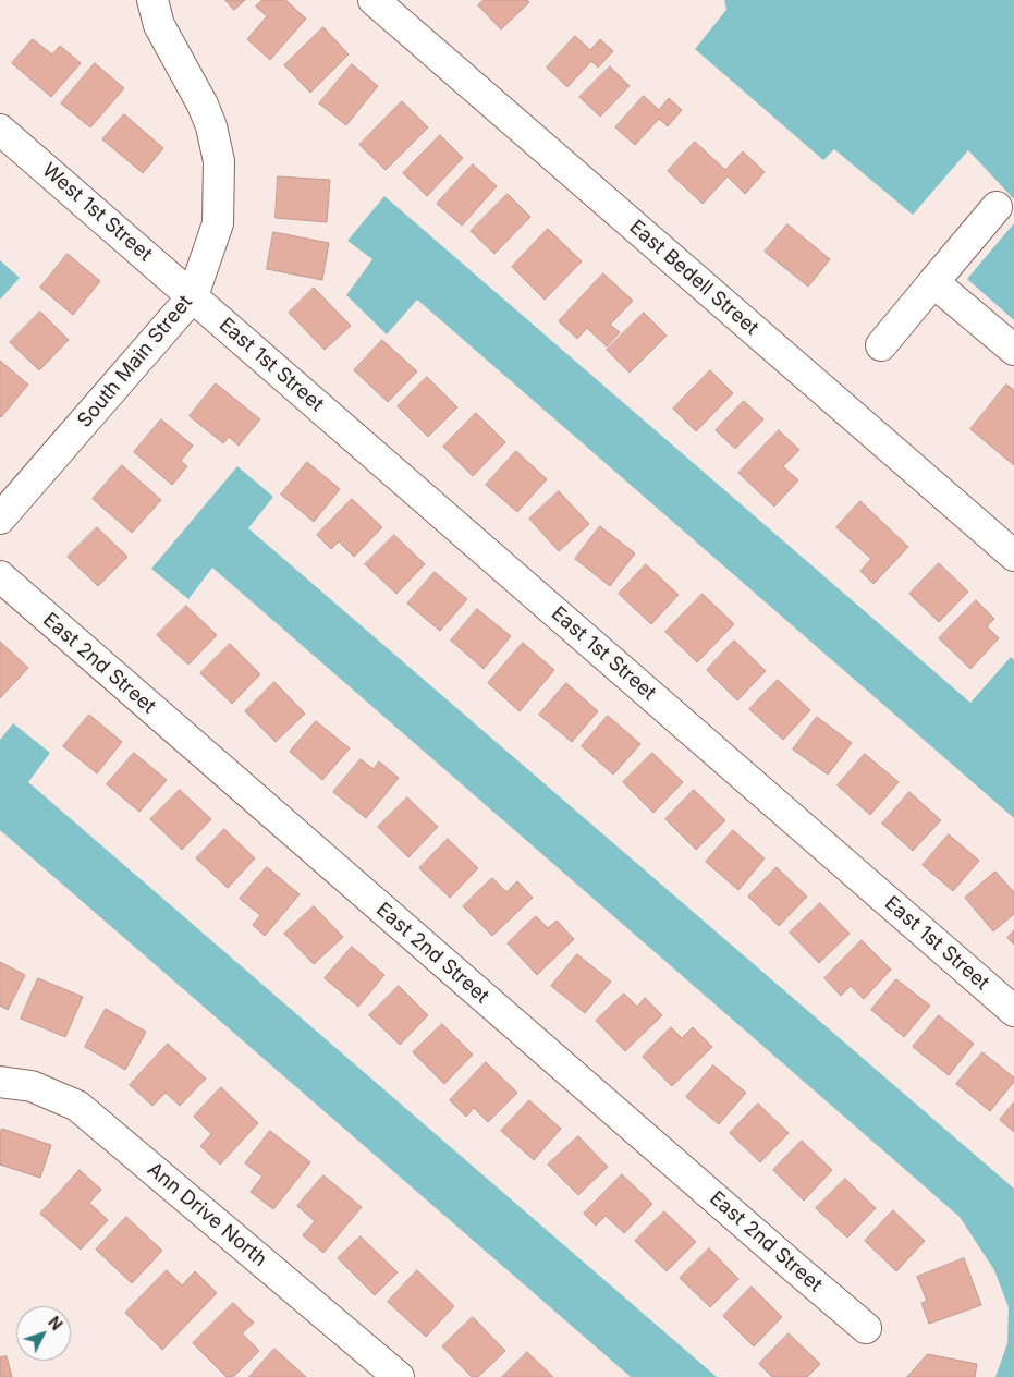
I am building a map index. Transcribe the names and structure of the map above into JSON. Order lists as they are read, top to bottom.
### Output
{
  "streets": {
    "street": [
      "West 1st Street",
      "East Bedell Street",
      "South Main Street",
      "East 1st Street",
      "East 2nd Street",
      "Ann Drive North"
    ]
  },
  "crossings": [
    ["West 1st Street", "South Main Street"],
    ["West 1st Street", "East 1st Street"],
    ["South Main Street", "East 1st Street"]
  ],
  "north": "top right"
}
